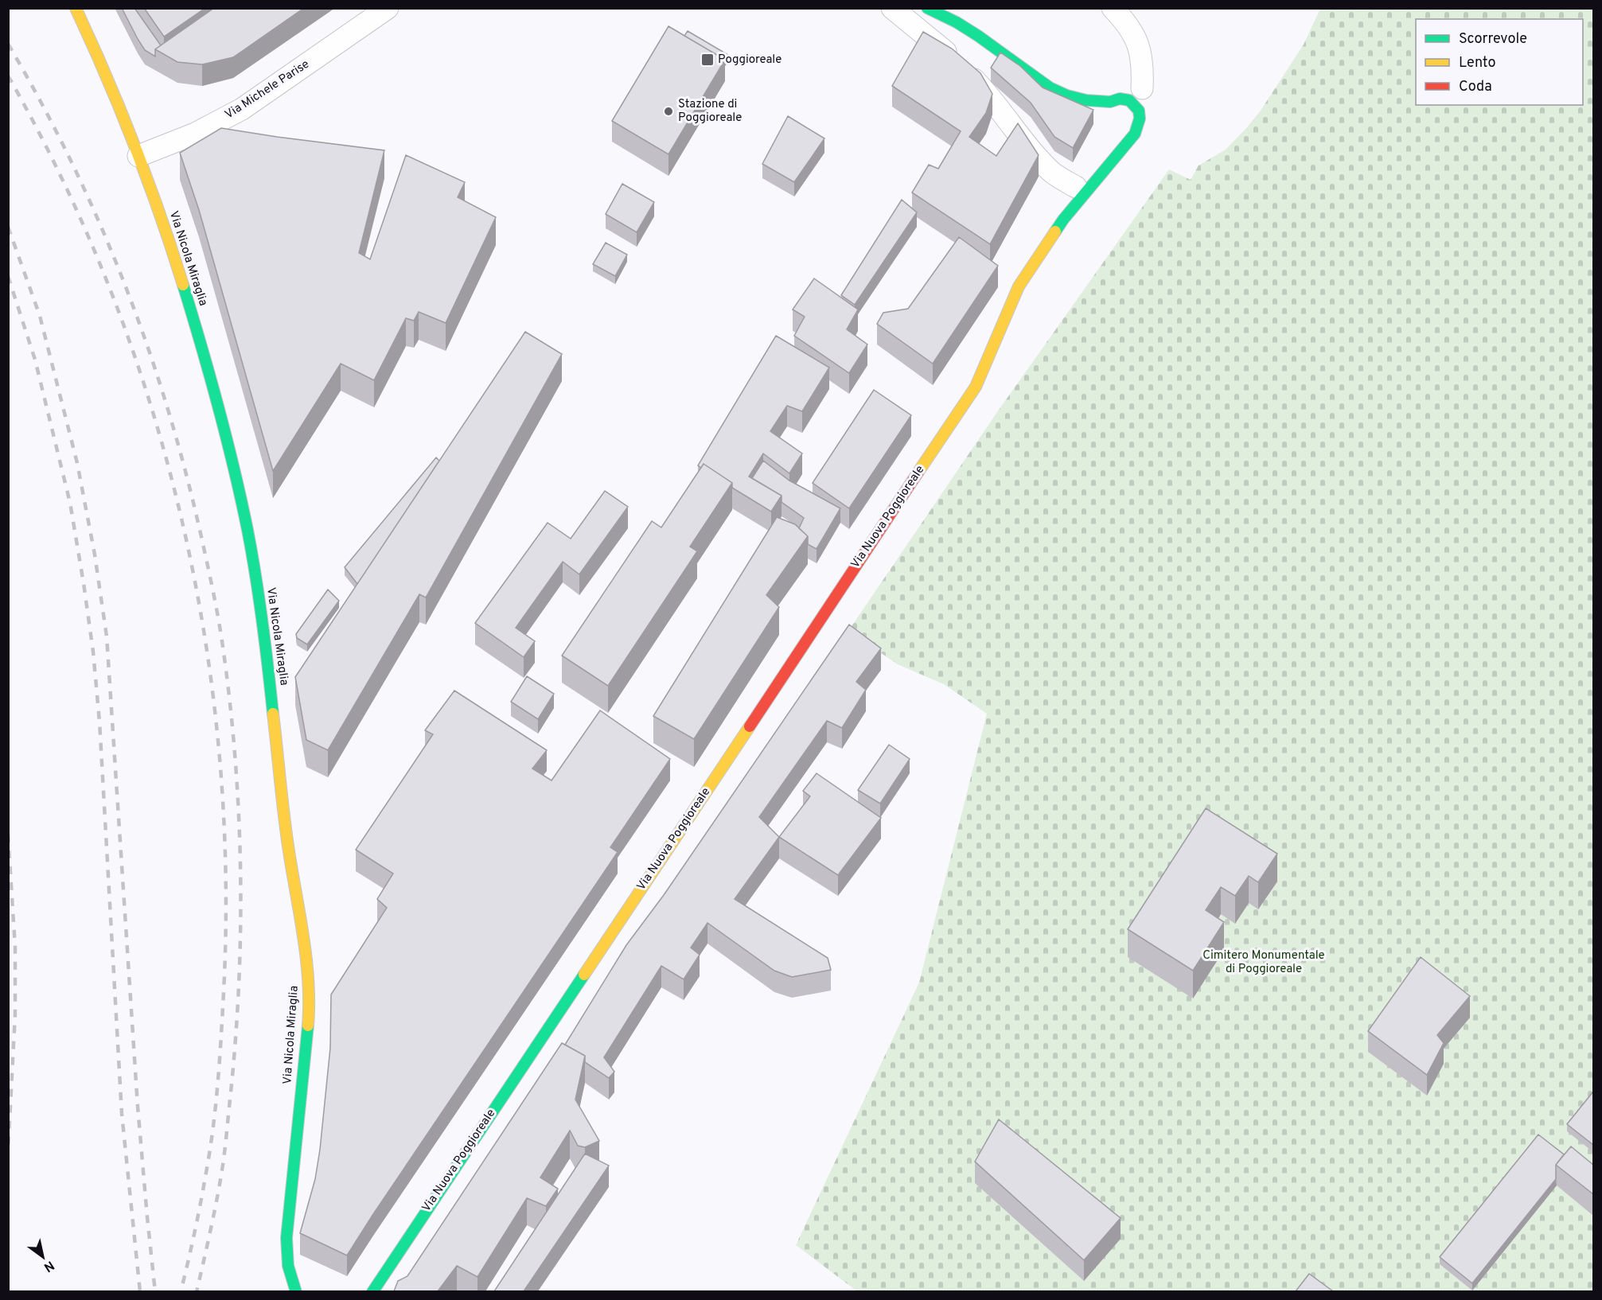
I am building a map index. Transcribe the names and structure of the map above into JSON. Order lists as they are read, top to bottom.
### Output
{
  "streets": {
    "main road": ["Via Nicola Miraglia", "Via Nuova Poggioreale"],
    "street": ["Via Michele Parise"]
  },
  "crossings": [
    ["Via Michele Parise", "Via Nicola Miraglia"]
  ],
  "parks": ["Cimitero Monumentale di Poggioreale"],
  "places": {
    "transit": ["Poggioreale"],
    "other": ["Stazione di Poggioreale"]
  },
  "legend": ["Scorrevole", "Lento", "Coda"],
  "north": "bottom right"
}
